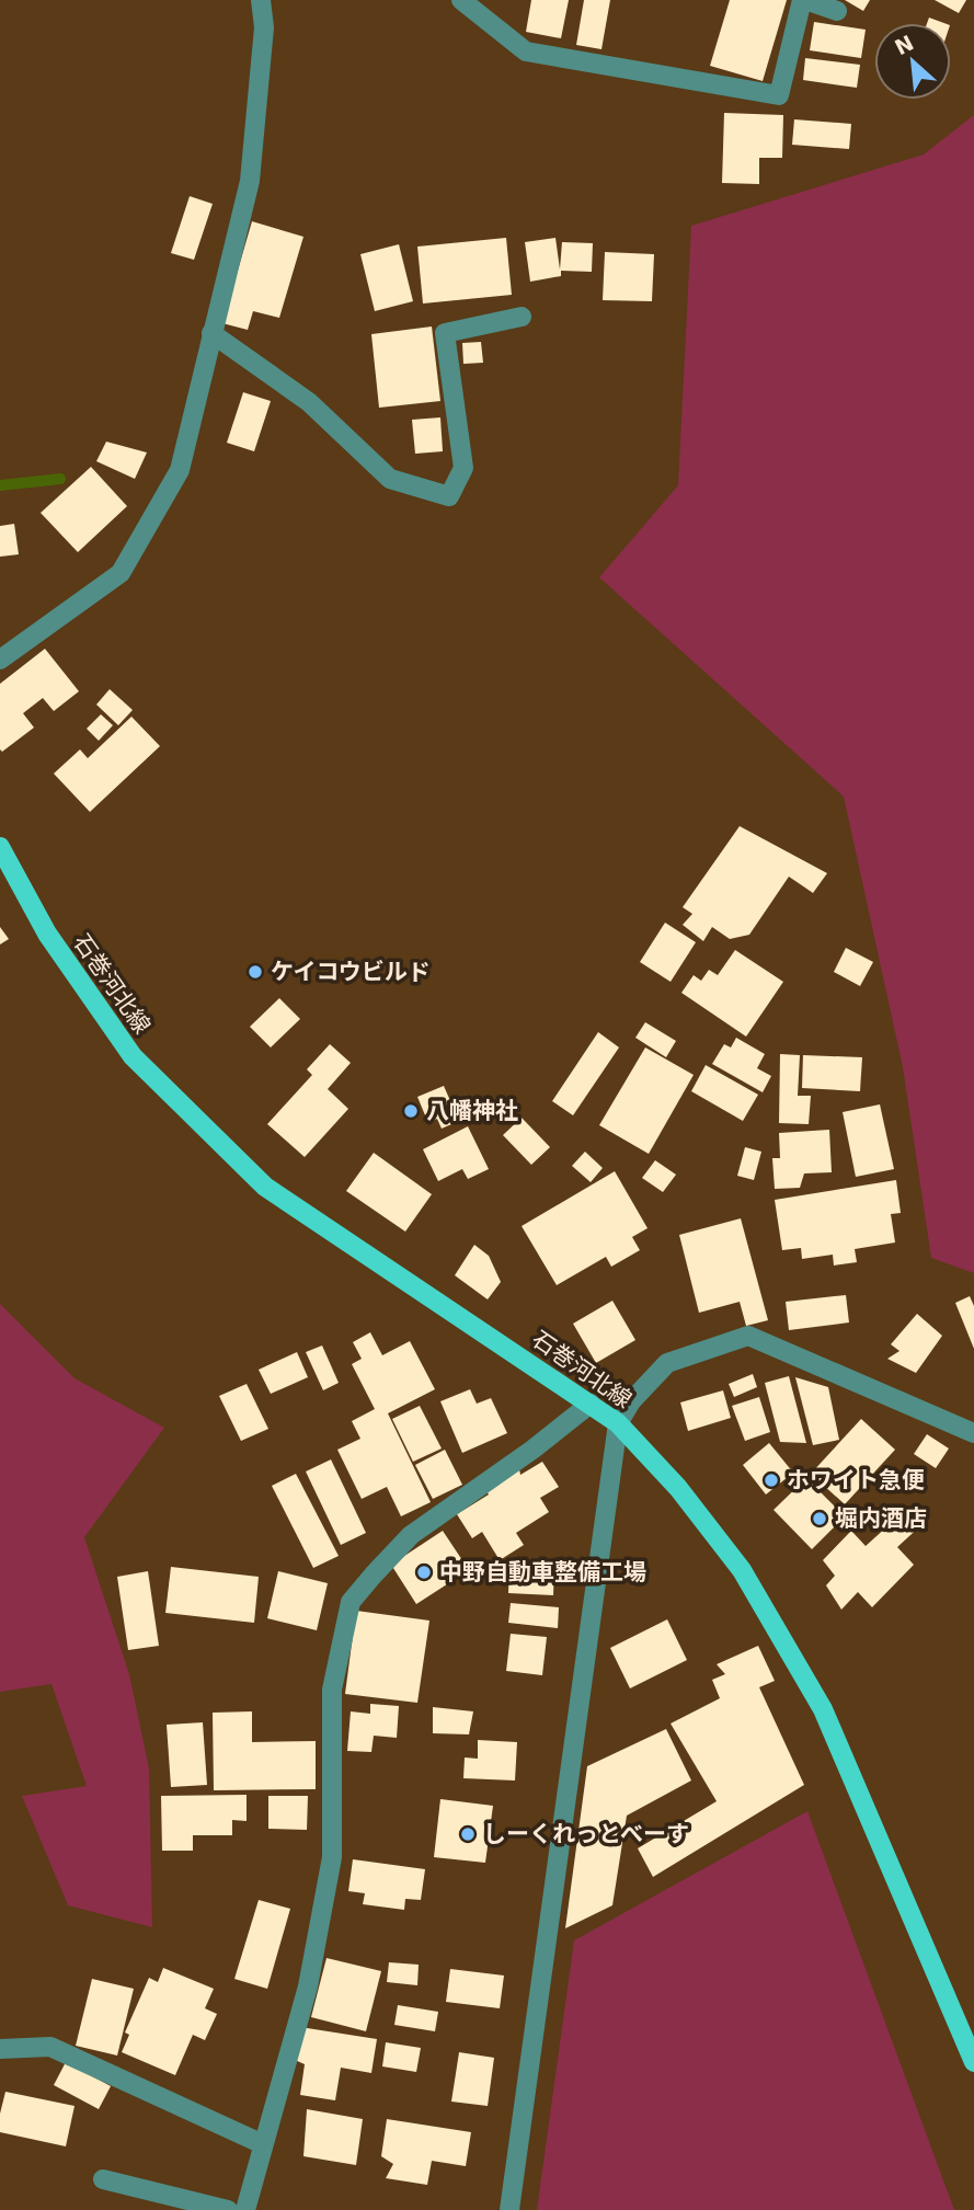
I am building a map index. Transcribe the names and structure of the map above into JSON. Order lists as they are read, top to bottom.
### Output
{
  "streets": {
    "main road": ["石巻河北線"]
  },
  "places": [
    "ケイコウビルド",
    "八幡神社",
    "ホワイト急便",
    "堀内酒店",
    "中野自動車整備工場",
    "しーくれっとべーす"
  ],
  "north": "top left"
}
